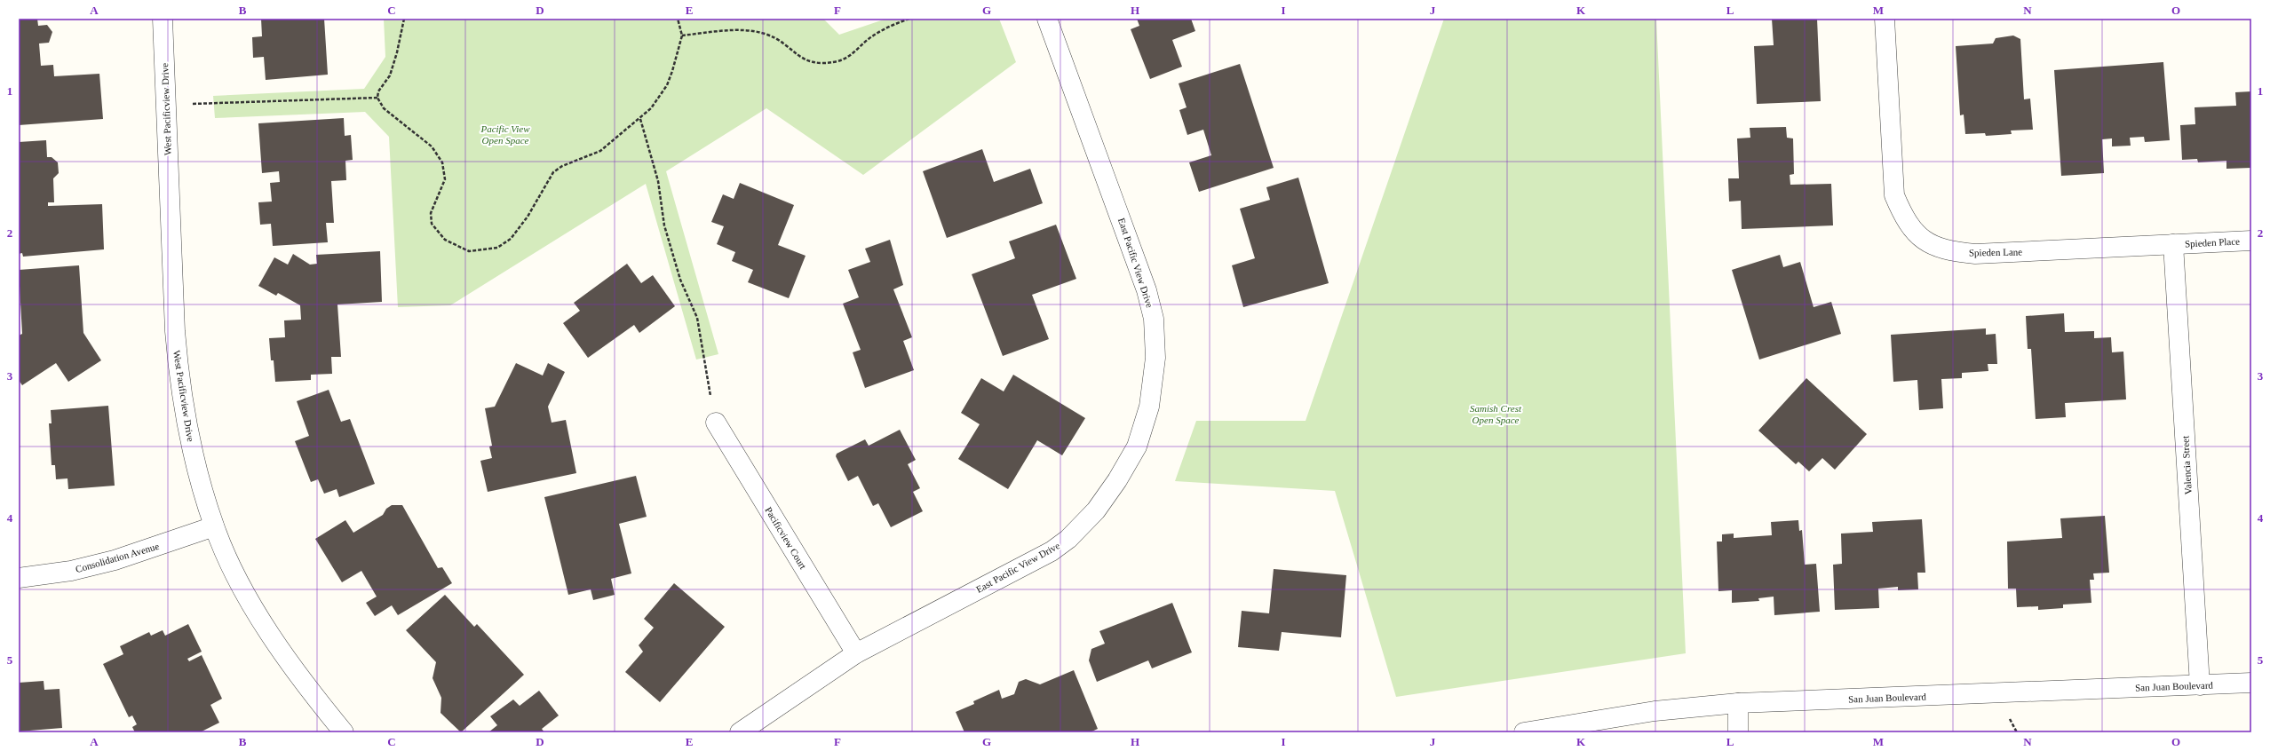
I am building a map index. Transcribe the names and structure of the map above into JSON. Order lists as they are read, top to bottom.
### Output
{
  "streets": {
    "street": [
      "West Pacificview Drive",
      "Spieden Place",
      "Spieden Lane",
      "East Pacific View Drive",
      "Valencia Street",
      "Pacificview Court",
      "Consolidation Avenue",
      "San Juan Boulevard"
    ]
  },
  "crossings": [
    ["West Pacificview Drive", "Consolidation Avenue"],
    ["Spieden Place", "Spieden Lane"],
    ["Spieden Place", "Valencia Street"],
    ["Spieden Lane", "Valencia Street"],
    ["East Pacific View Drive", "Pacificview Court"],
    ["Valencia Street", "San Juan Boulevard"]
  ],
  "parks": ["Pacific View Open Space", "Samish Crest Open Space"],
  "grid": {
    "columns": [
      "A",
      "B",
      "C",
      "D",
      "E",
      "F",
      "G",
      "H",
      "I",
      "J",
      "K",
      "L",
      "M",
      "N",
      "O"
    ],
    "rows": [
      "1",
      "2",
      "3",
      "4",
      "5"
    ]
  }
}
